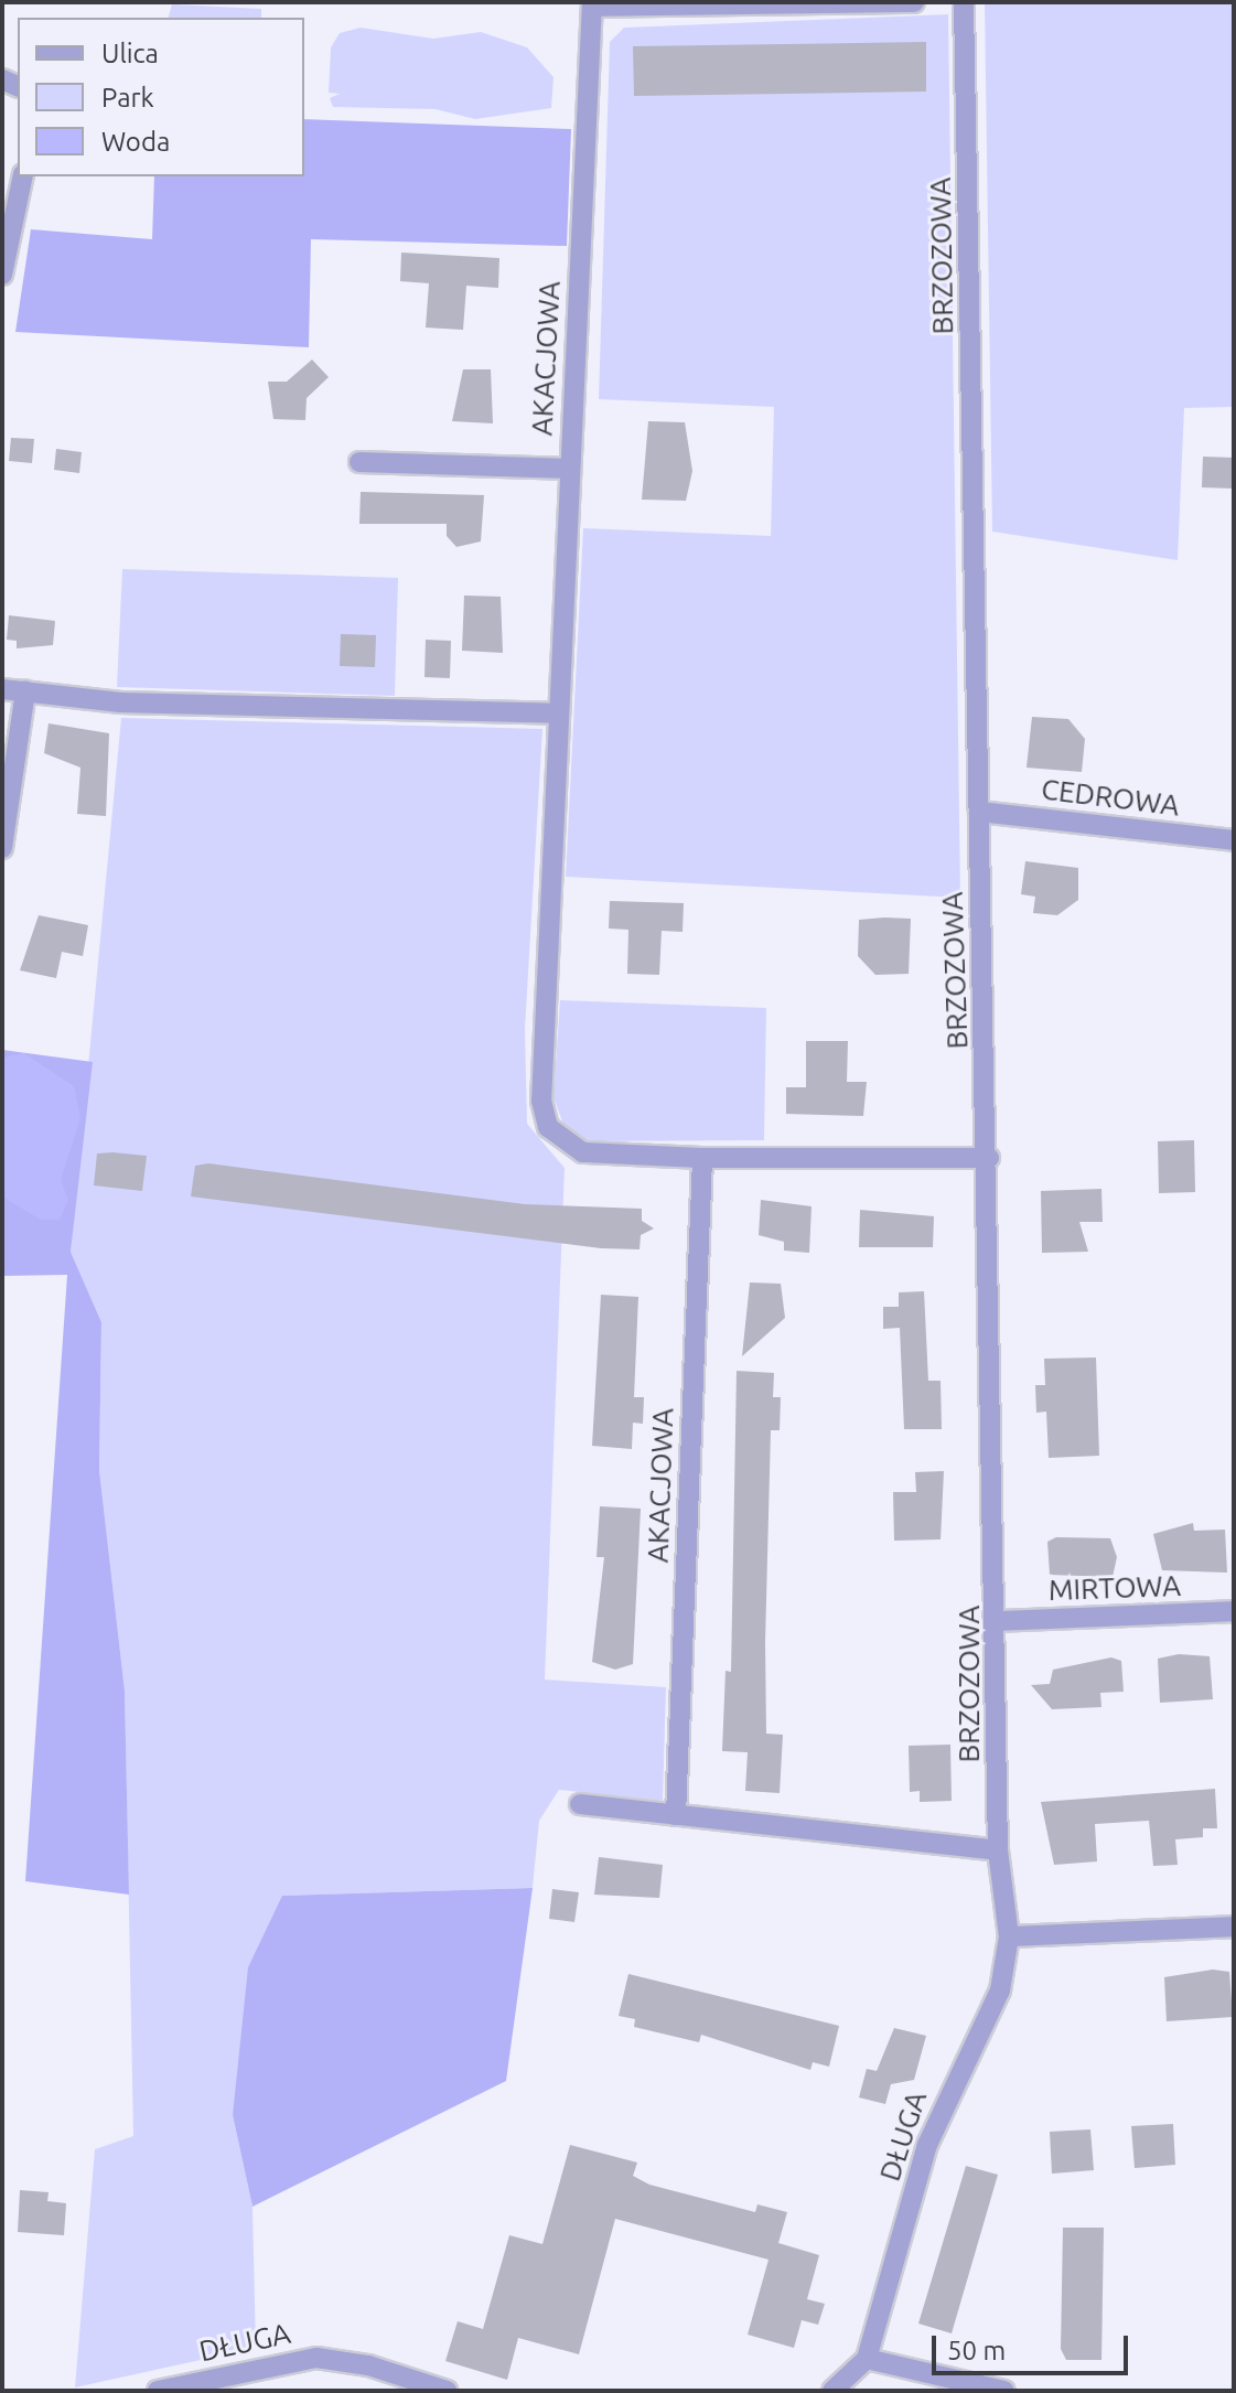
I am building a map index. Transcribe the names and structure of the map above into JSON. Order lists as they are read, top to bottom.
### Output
{
  "streets": {
    "street": [
      "BRZOZOWA",
      "AKACJOWA",
      "CEDROWA",
      "MIRTOWA",
      "DŁUGA"
    ]
  },
  "crossings": [
    ["BRZOZOWA", "AKACJOWA"],
    ["BRZOZOWA", "CEDROWA"],
    ["BRZOZOWA", "MIRTOWA"],
    ["BRZOZOWA", "DŁUGA"]
  ],
  "legend": ["Ulica", "Park", "Woda"],
  "scale_bar": "50 m"
}
